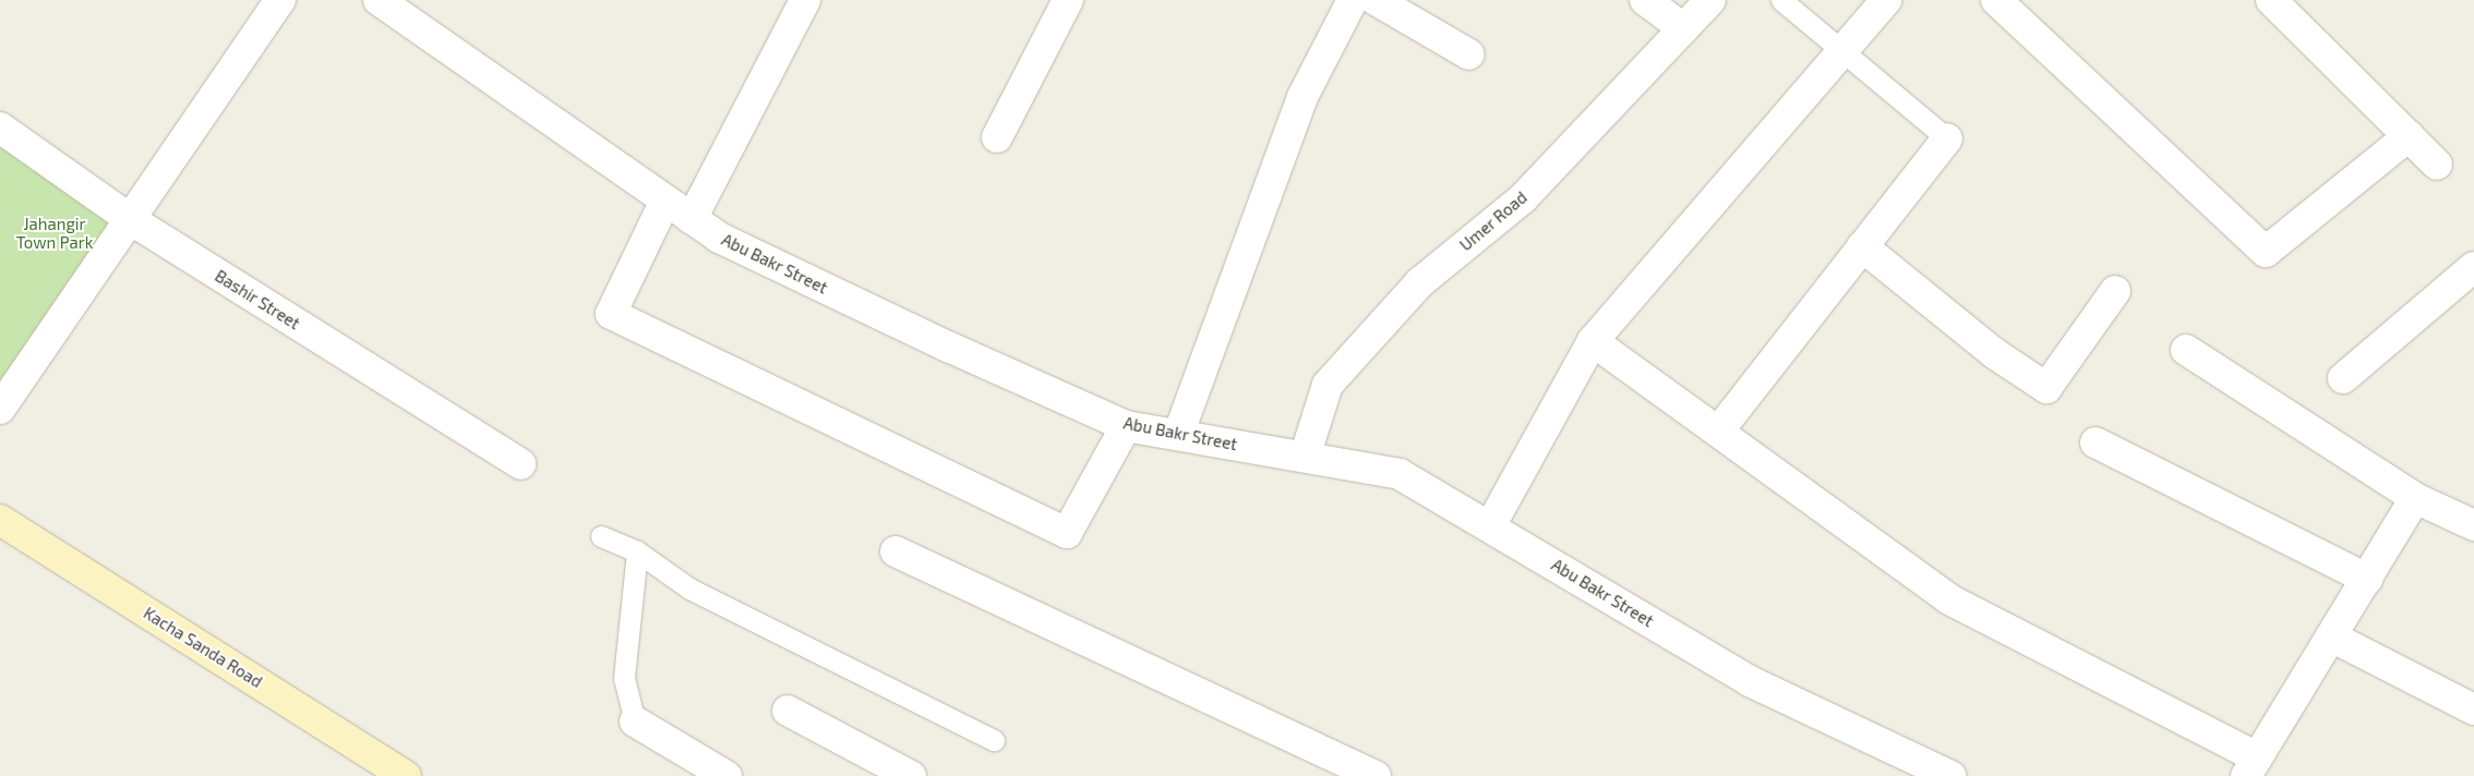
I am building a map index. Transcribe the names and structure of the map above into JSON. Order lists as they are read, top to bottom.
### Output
{
  "streets": {
    "main road": ["Kacha Sanda Road"],
    "street": ["Umer Road", "Abu Bakr Street", "Bashir Street"]
  },
  "crossings": [
    ["Umer Road", "Abu Bakr Street"]
  ],
  "parks": ["Jahangir Town Park"]
}
